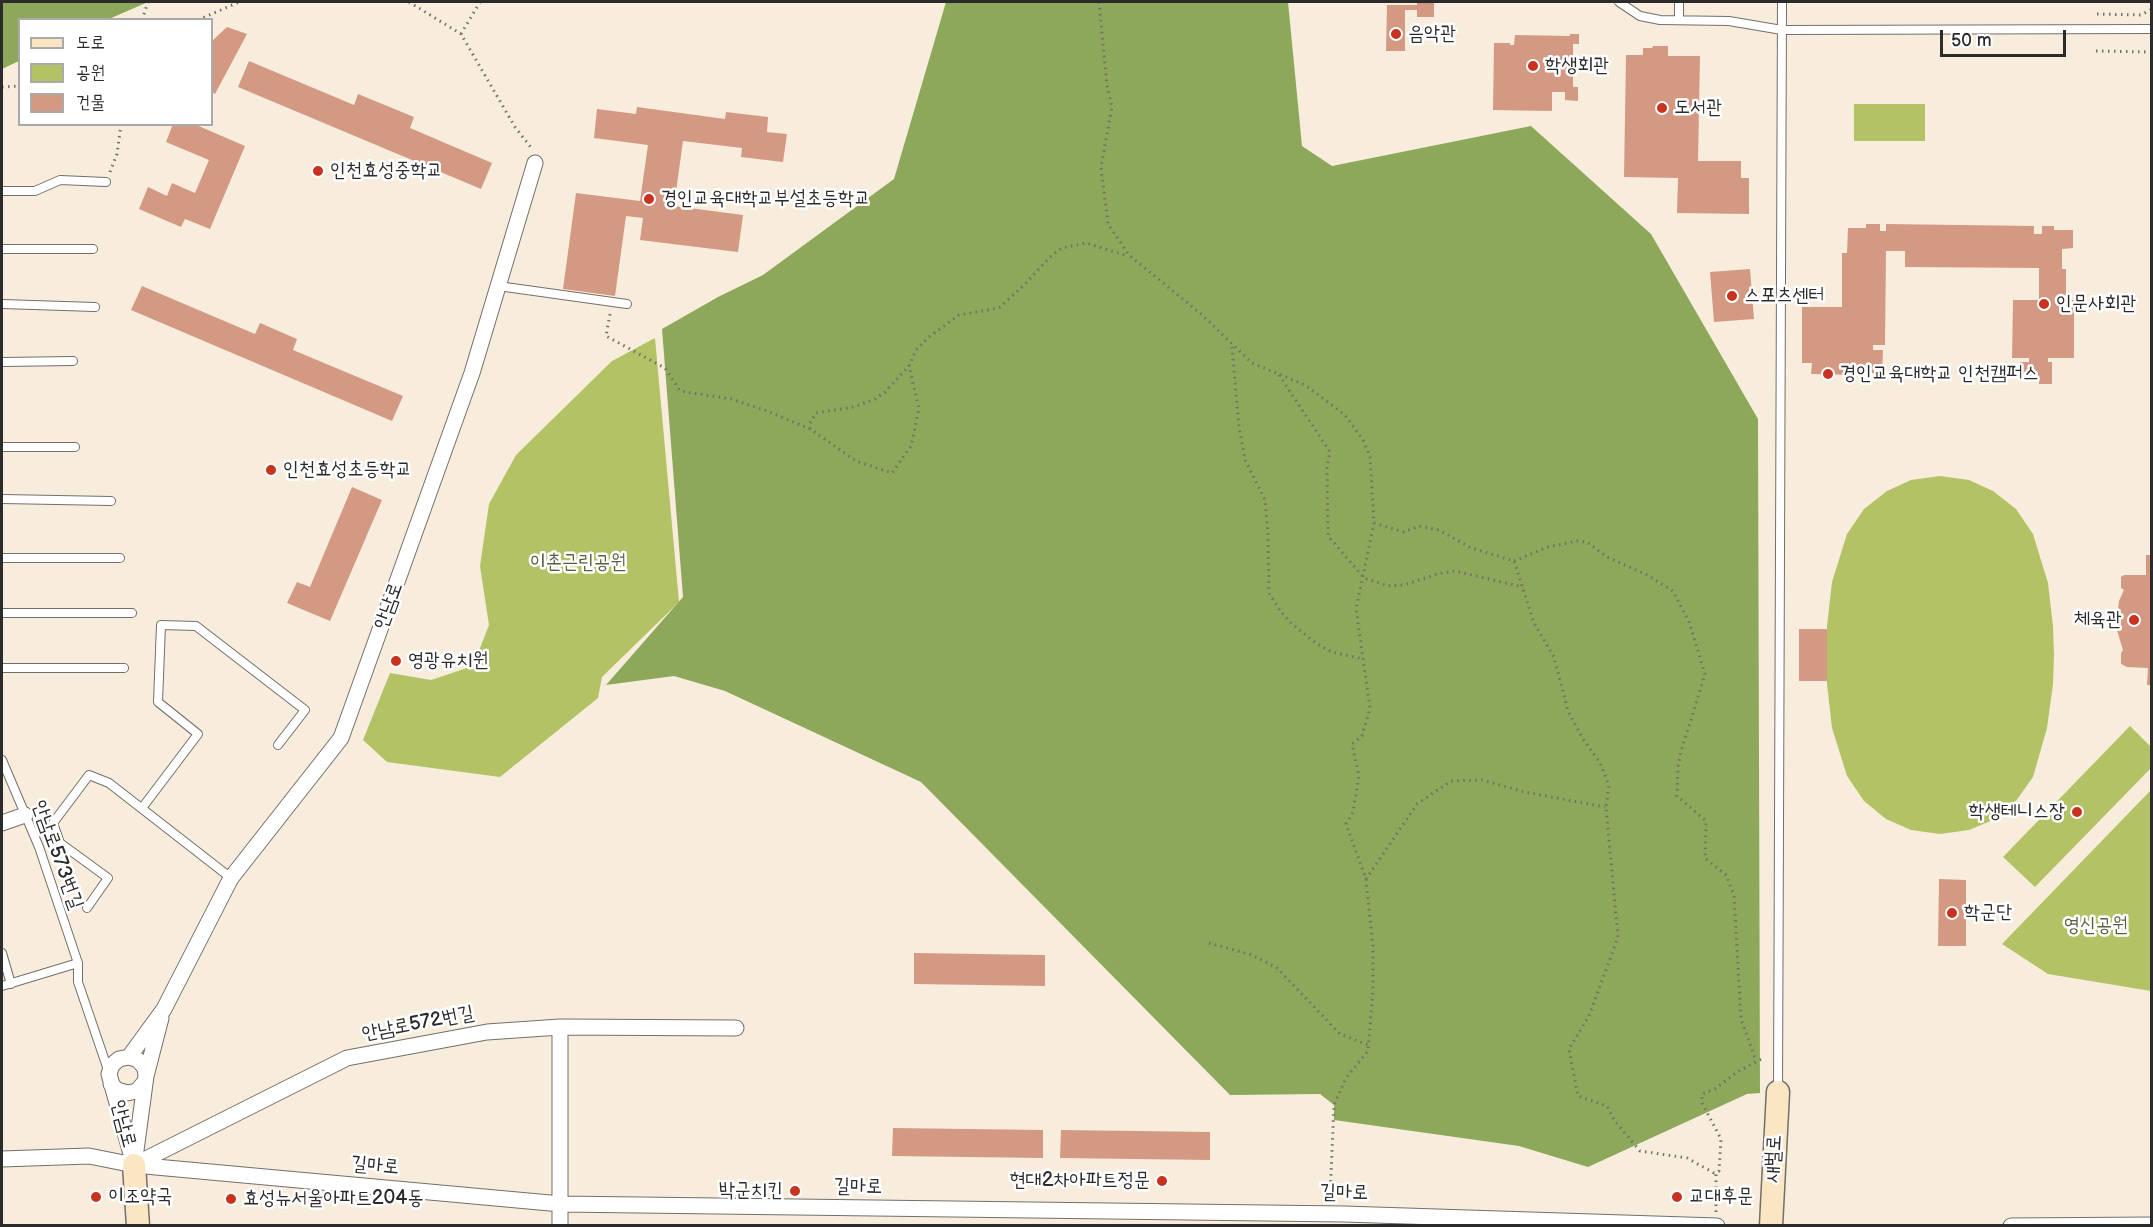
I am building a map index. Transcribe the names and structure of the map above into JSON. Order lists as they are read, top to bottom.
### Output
{
  "streets": {
    "street": [
      "안남로",
      "안남로572번길",
      "새벌로",
      "길마로"
    ],
    "lane": ["안남로573번길"]
  },
  "crossings": [
    ["안남로", "안남로573번길"],
    ["안남로", "안남로572번길"],
    ["안남로", "길마로"],
    ["안남로572번길", "길마로"]
  ],
  "parks": ["이촌근린공원", "영신공원"],
  "places": [
    "음악관",
    "학생회관",
    "도서관",
    "인천효성중학교",
    "경인교육대학교부설초등학교",
    "스포츠센터",
    "인문사회관",
    "경인교육대학교 인천캠퍼스",
    "인천효성초등학교",
    "체육관",
    "영광유치원",
    "학생테니스장",
    "학군단",
    "현대2차아파트정문",
    "박군치킨",
    "이조약국",
    "교대후문",
    "효성뉴서울아파트204동"
  ],
  "legend": ["도로", "공원", "건물"],
  "scale_bar": "50 m"
}
